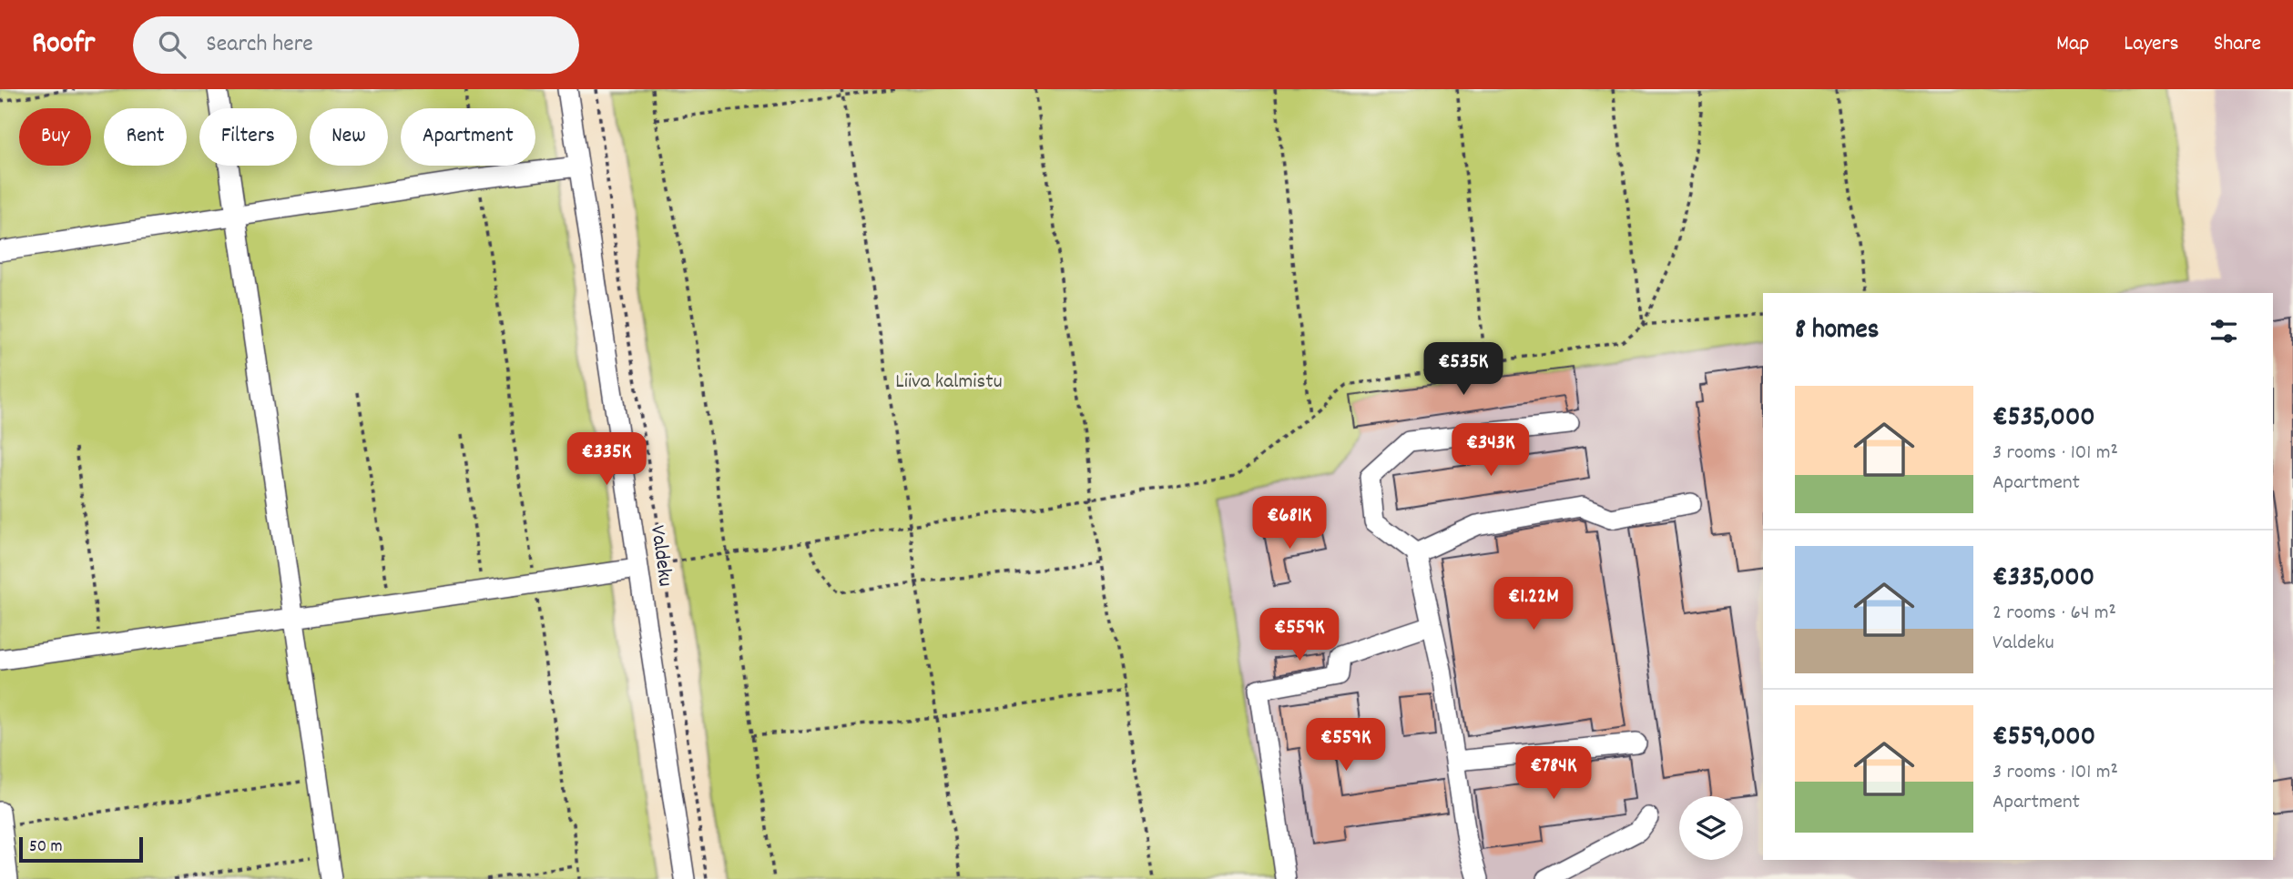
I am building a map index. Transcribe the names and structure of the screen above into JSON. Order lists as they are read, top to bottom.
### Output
{
  "streets": {
    "street": ["Valdeku"]
  },
  "parks": ["Liiva kalmistu"],
  "scale_bar": "50 m",
  "page": {
    "header": "Roofr",
    "search": "Search here",
    "nav": ["Map", "Layers", "Share"],
    "chip": [
      "Buy",
      "Rent",
      "Filters",
      "New",
      "Apartment"
    ],
    "heading": "8 homes",
    "price": [
      "€535K",
      "€343K",
      "€335K",
      "€681K",
      "€1.22M",
      "€559K",
      "€559K",
      "€784K"
    ],
    "list": [
      {
        "name": "€535,000",
        "note": "3 rooms · 101 m² · Apartment"
      },
      {
        "name": "€335,000",
        "note": "2 rooms · 64 m² · Valdeku"
      },
      {
        "name": "€559,000",
        "note": "3 rooms · 101 m² · Apartment"
      }
    ],
    "scale": "50 m"
  }
}
